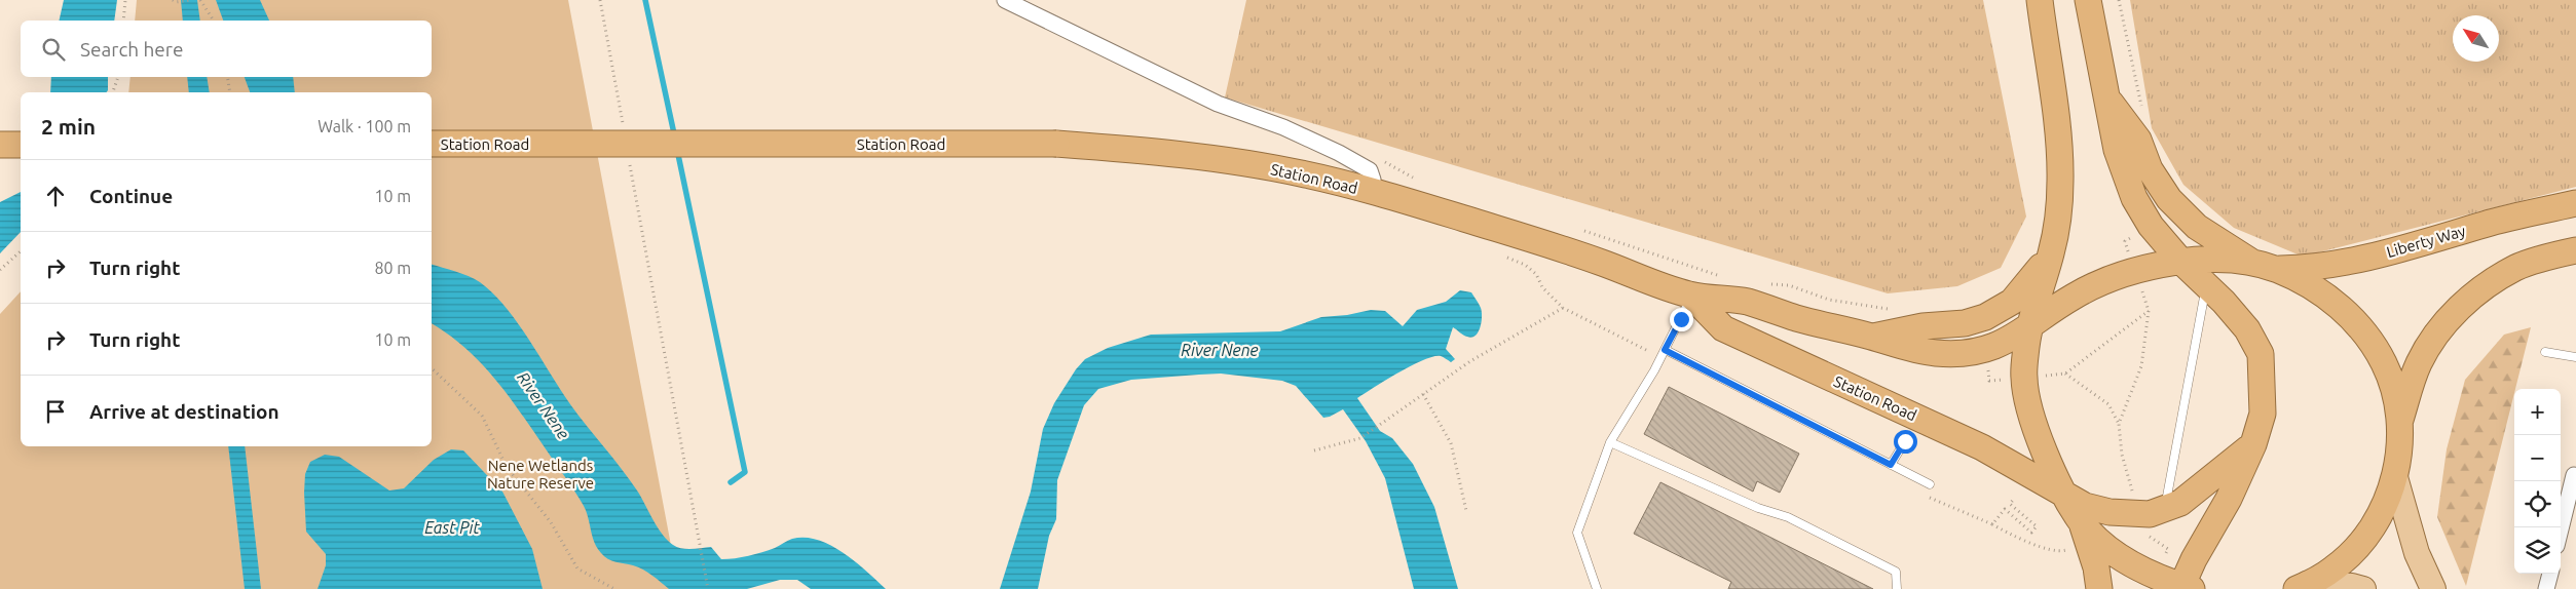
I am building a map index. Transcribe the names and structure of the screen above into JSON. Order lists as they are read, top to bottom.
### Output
{
  "streets": {
    "highway": ["Station Road", "Liberty Way"]
  },
  "crossings": [
    ["Station Road", "Liberty Way"]
  ],
  "water": ["River Nene", "East Pit"],
  "parks": ["Nene Wetlands Nature Reserve"],
  "north": "top left",
  "page": {
    "search": "Search here",
    "heading": ["2 min", "Walk · 100 m"],
    "list": [
      ["Continue", "10 m"],
      ["Turn right", "80 m"],
      ["Turn right", "10 m"],
      "Arrive at destination"
    ],
    "map_buttons": ["+", "−"]
  }
}
